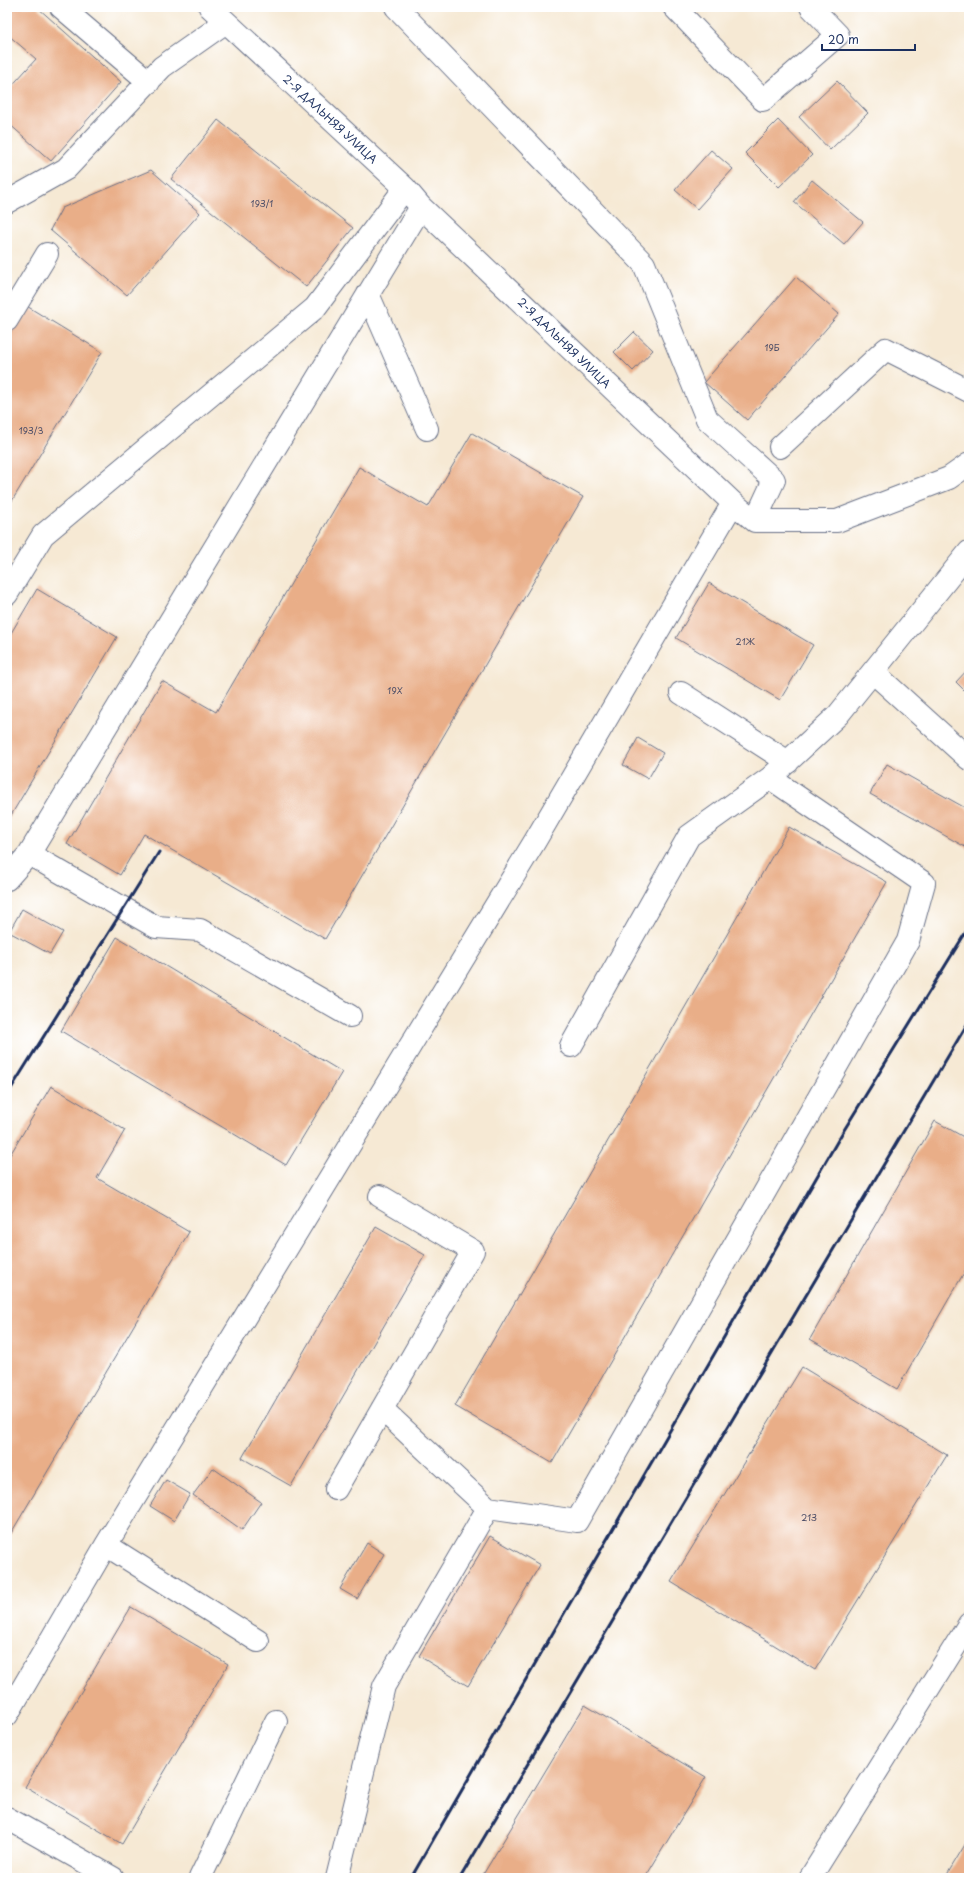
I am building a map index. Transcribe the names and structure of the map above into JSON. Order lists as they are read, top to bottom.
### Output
{
  "streets": {
    "street": ["2-Я ДАЛЬНЯЯ УЛИЦА"]
  },
  "house_numbers": [
    "19З/1",
    "19Б",
    "19З/3",
    "21Ж",
    "19Х",
    "21З"
  ],
  "scale_bar": "20 m"
}
